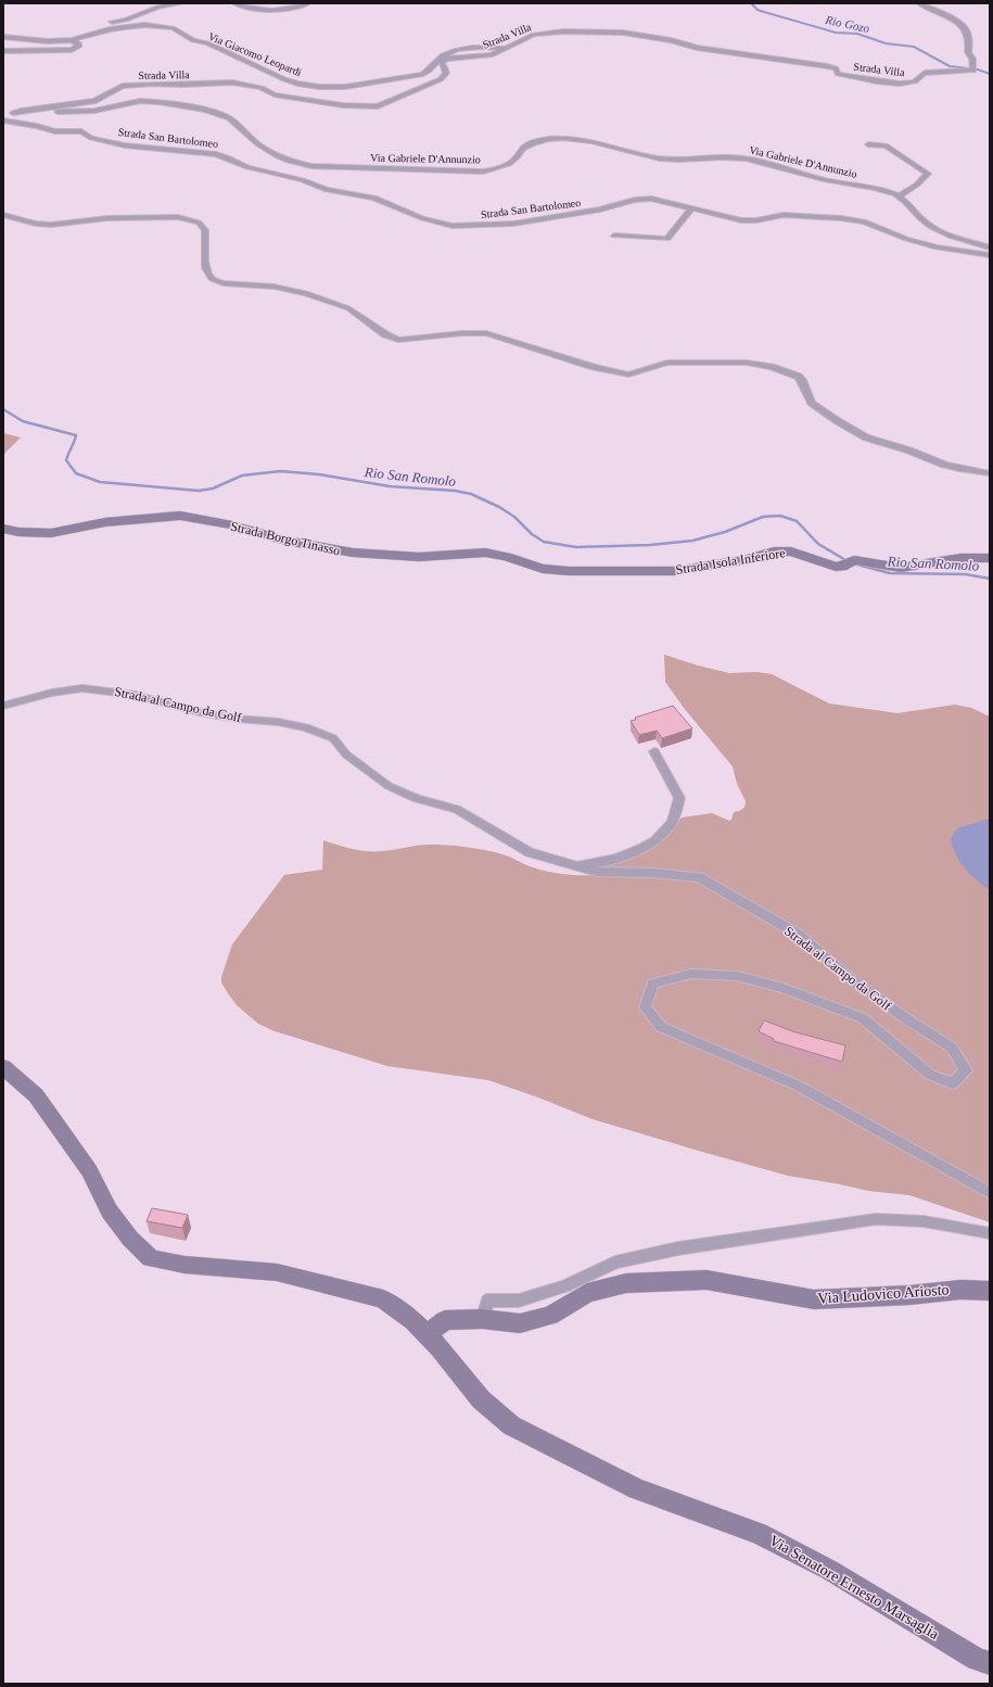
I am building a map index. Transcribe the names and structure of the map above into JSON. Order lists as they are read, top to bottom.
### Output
{
  "streets": {
    "street": [
      "Strada Villa",
      "Via Giacomo Leopardi",
      "Strada San Bartolomeo",
      "Via Gabriele D'Annunzio",
      "Strada Borgo Tinasso",
      "Strada Isola Inferiore",
      "Strada al Campo da Golf",
      "Via Ludovico Ariosto",
      "Via Senatore Ernesto Marsaglia"
    ]
  },
  "crossings": [
    ["Strada Villa", "Via Giacomo Leopardi"],
    ["Strada Villa", "Via Gabriele D'Annunzio"],
    ["Strada Borgo Tinasso", "Strada Isola Inferiore"],
    ["Via Ludovico Ariosto", "Via Senatore Ernesto Marsaglia"]
  ],
  "water": ["Rio Gozo", "Rio San Romolo"]
}
